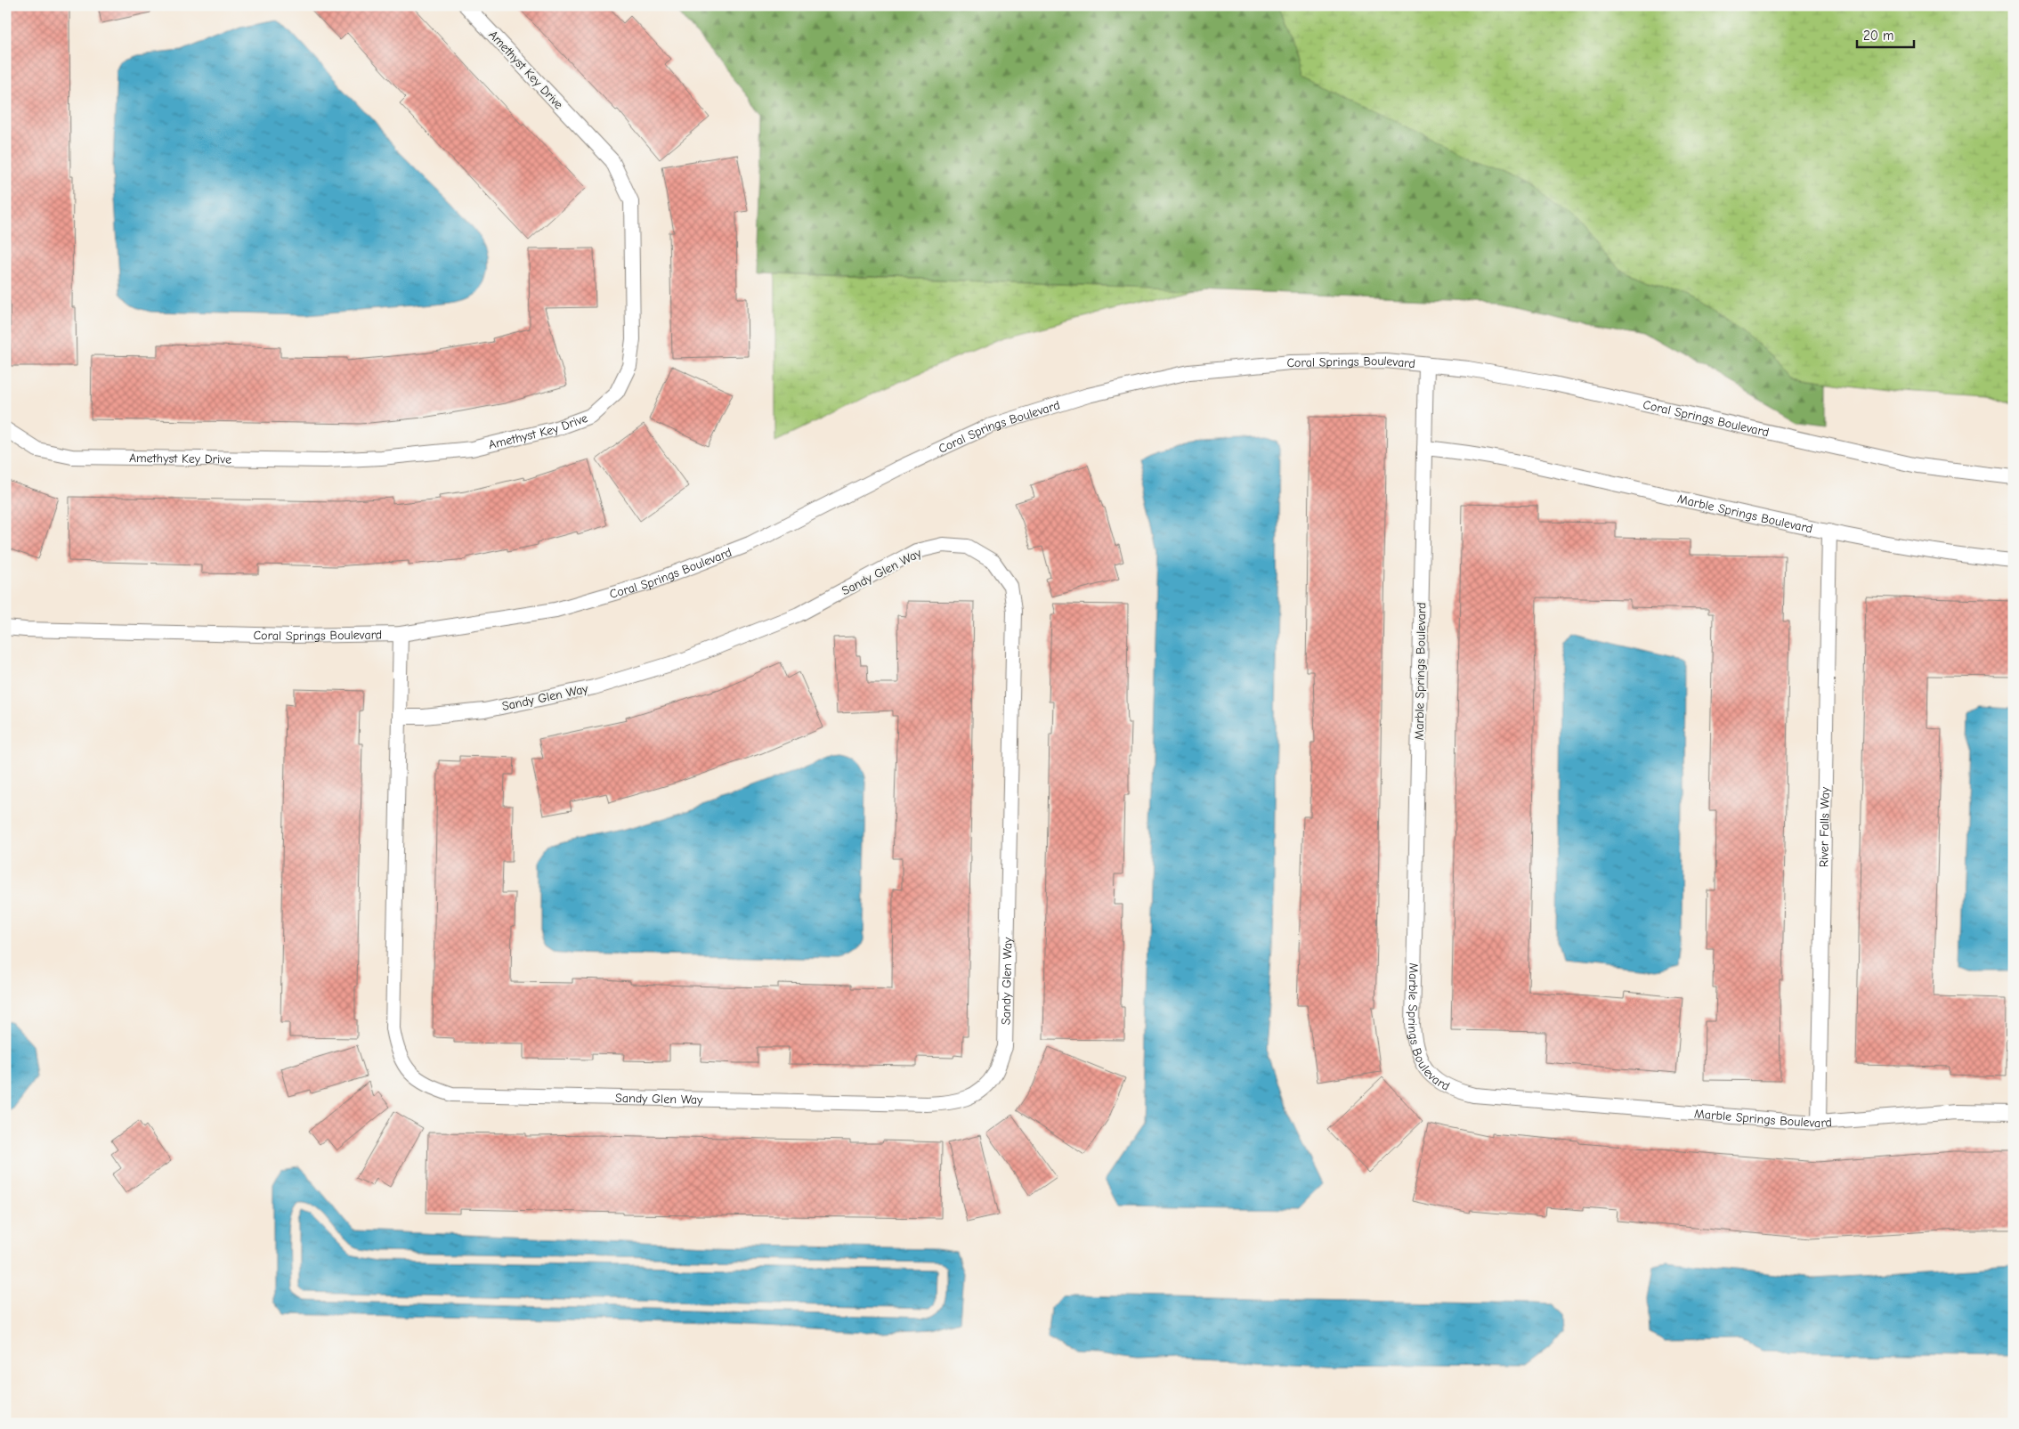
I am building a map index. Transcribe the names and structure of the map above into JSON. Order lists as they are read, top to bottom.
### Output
{
  "streets": {
    "street": [
      "Amethyst Key Drive",
      "Coral Springs Boulevard",
      "Marble Springs Boulevard",
      "Sandy Glen Way",
      "River Falls Way"
    ]
  },
  "crossings": [
    ["Coral Springs Boulevard", "Marble Springs Boulevard"],
    ["Coral Springs Boulevard", "Sandy Glen Way"],
    ["Marble Springs Boulevard", "River Falls Way"]
  ],
  "scale_bar": "20 m"
}
